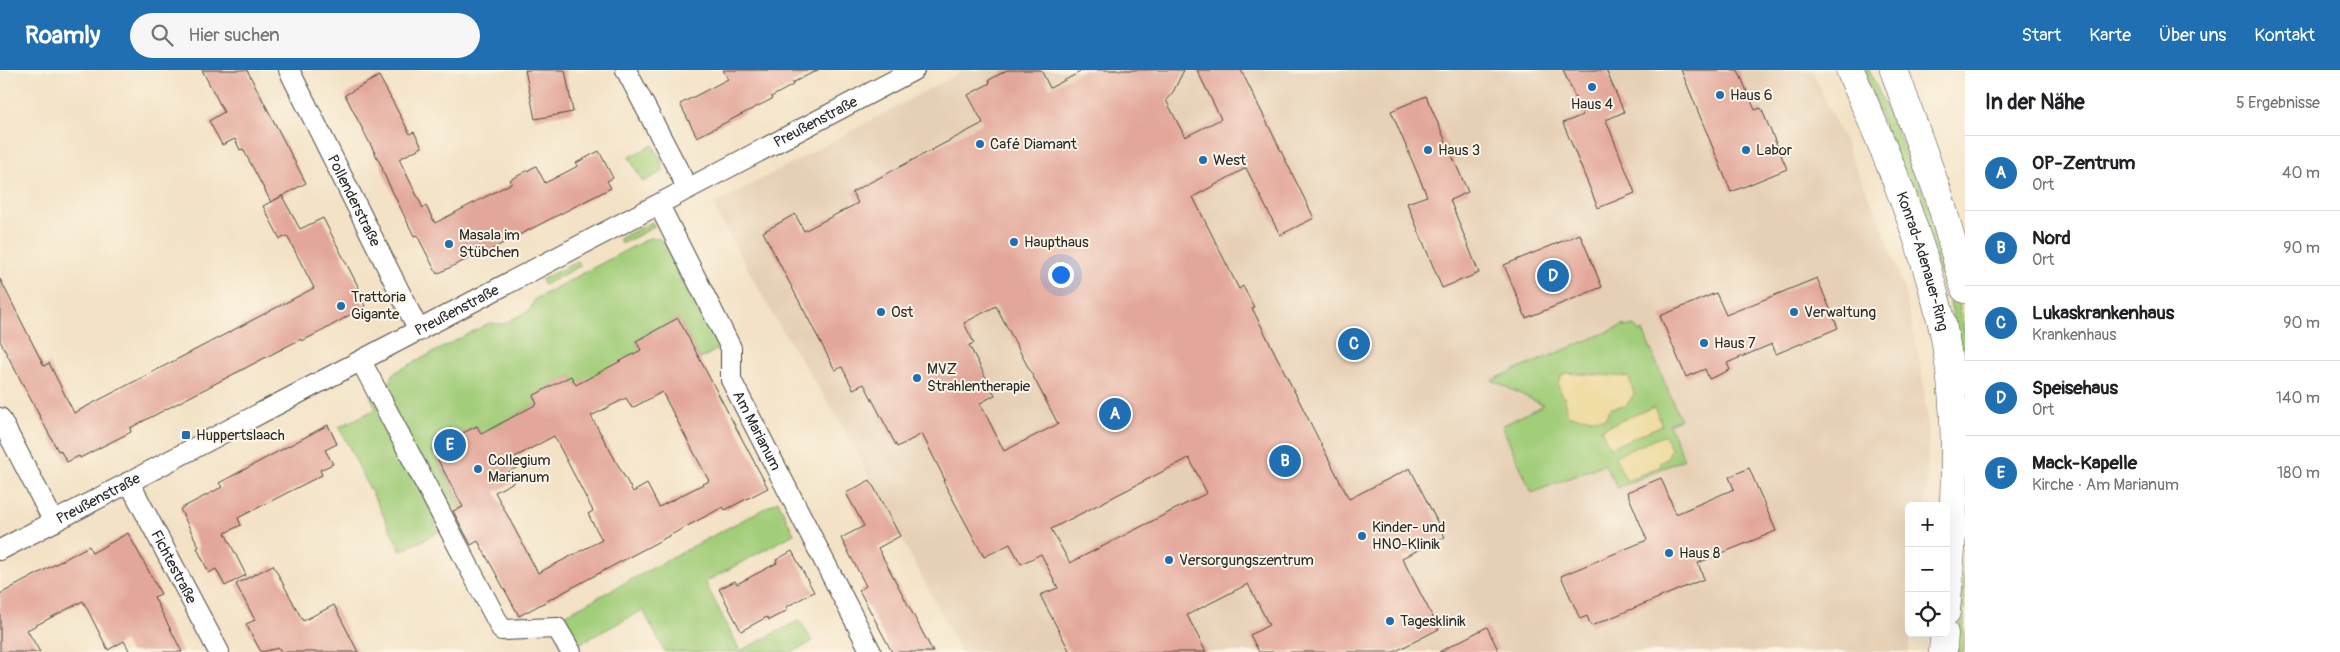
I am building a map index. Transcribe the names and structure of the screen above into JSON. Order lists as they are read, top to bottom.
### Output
{
  "streets": {
    "main road": ["Konrad-Adenauer-Ring"],
    "street": [
      "Preußenstraße",
      "Pollenderstraße",
      "Am Marianum",
      "Fichtestraße"
    ]
  },
  "crossings": [
    ["Preußenstraße", "Pollenderstraße"],
    ["Preußenstraße", "Am Marianum"],
    ["Preußenstraße", "Fichtestraße"]
  ],
  "places": {
    "other": [
      "Haus 4",
      "Haus 6",
      "Café Diamant",
      "Haus 3",
      "Labor",
      "West",
      "Haupthaus",
      "Masala im Stübchen",
      "Trattoria Gigante",
      "Ost",
      "Verwaltung",
      "Haus 7",
      "MVZ Strahlentherapie",
      "Collegium Marianum",
      "Kinder- und HNO-Klinik",
      "Haus 8",
      "Versorgungszentrum",
      "Tagesklinik"
    ],
    "transit": ["Huppertslaach"]
  },
  "page": {
    "header": "Roamly",
    "search": "Hier suchen",
    "nav": [
      "Start",
      "Karte",
      "Über uns",
      "Kontakt"
    ],
    "heading": ["In der Nähe", "5 Ergebnisse"],
    "list": [
      {
        "mark": "A",
        "name": "OP-Zentrum",
        "note": "Ort",
        "value": "40 m"
      },
      {
        "mark": "B",
        "name": "Nord",
        "note": "Ort",
        "value": "90 m"
      },
      {
        "mark": "C",
        "name": "Lukaskrankenhaus",
        "note": "Krankenhaus",
        "value": "90 m"
      },
      {
        "mark": "D",
        "name": "Speisehaus",
        "note": "Ort",
        "value": "140 m"
      },
      {
        "mark": "E",
        "name": "Mack-Kapelle",
        "note": "Kirche · Am Marianum",
        "value": "180 m"
      }
    ],
    "pins": [
      "D",
      "C",
      "A",
      "E",
      "B"
    ],
    "map_buttons": ["+", "−"]
  }
}
